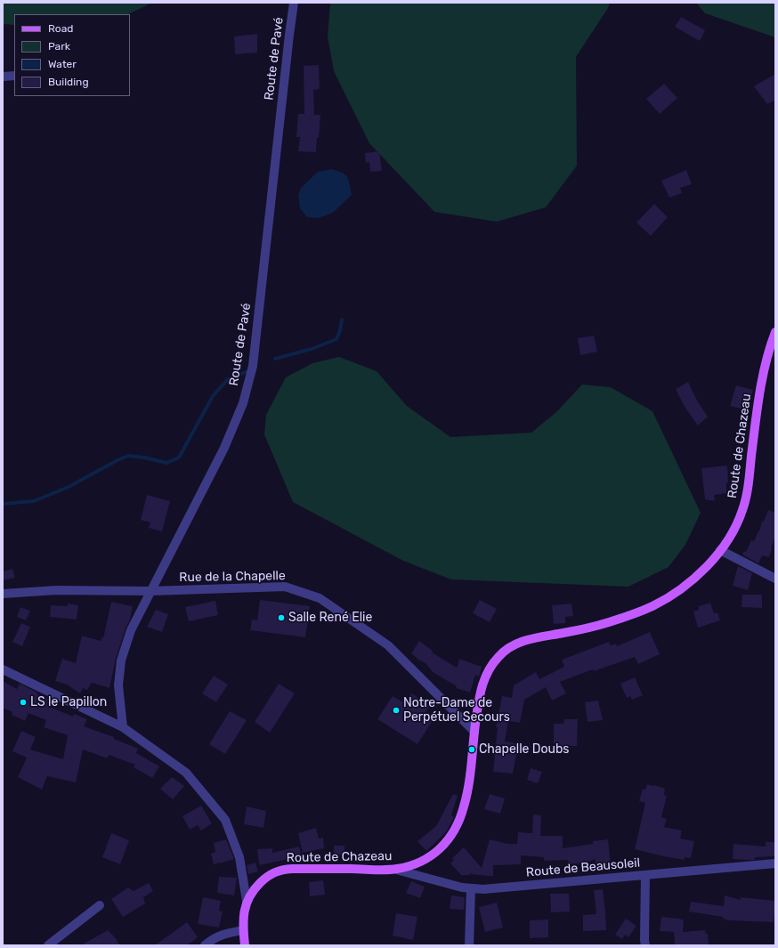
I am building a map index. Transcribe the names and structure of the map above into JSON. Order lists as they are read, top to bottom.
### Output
{
  "streets": {
    "main road": ["Route de Chazeau"],
    "street": ["Route de Pavé", "Rue de la Chapelle", "Route de Beausoleil"]
  },
  "crossings": [
    ["Route de Pavé", "Rue de la Chapelle"],
    ["Route de Chazeau", "Rue de la Chapelle"],
    ["Route de Chazeau", "Route de Beausoleil"]
  ],
  "places": [
    "Salle René Elie",
    "LS le Papillon",
    "Notre-Dame de Perpétuel Secours",
    "Chapelle Doubs"
  ],
  "legend": [
    "Road",
    "Park",
    "Water",
    "Building"
  ]
}
